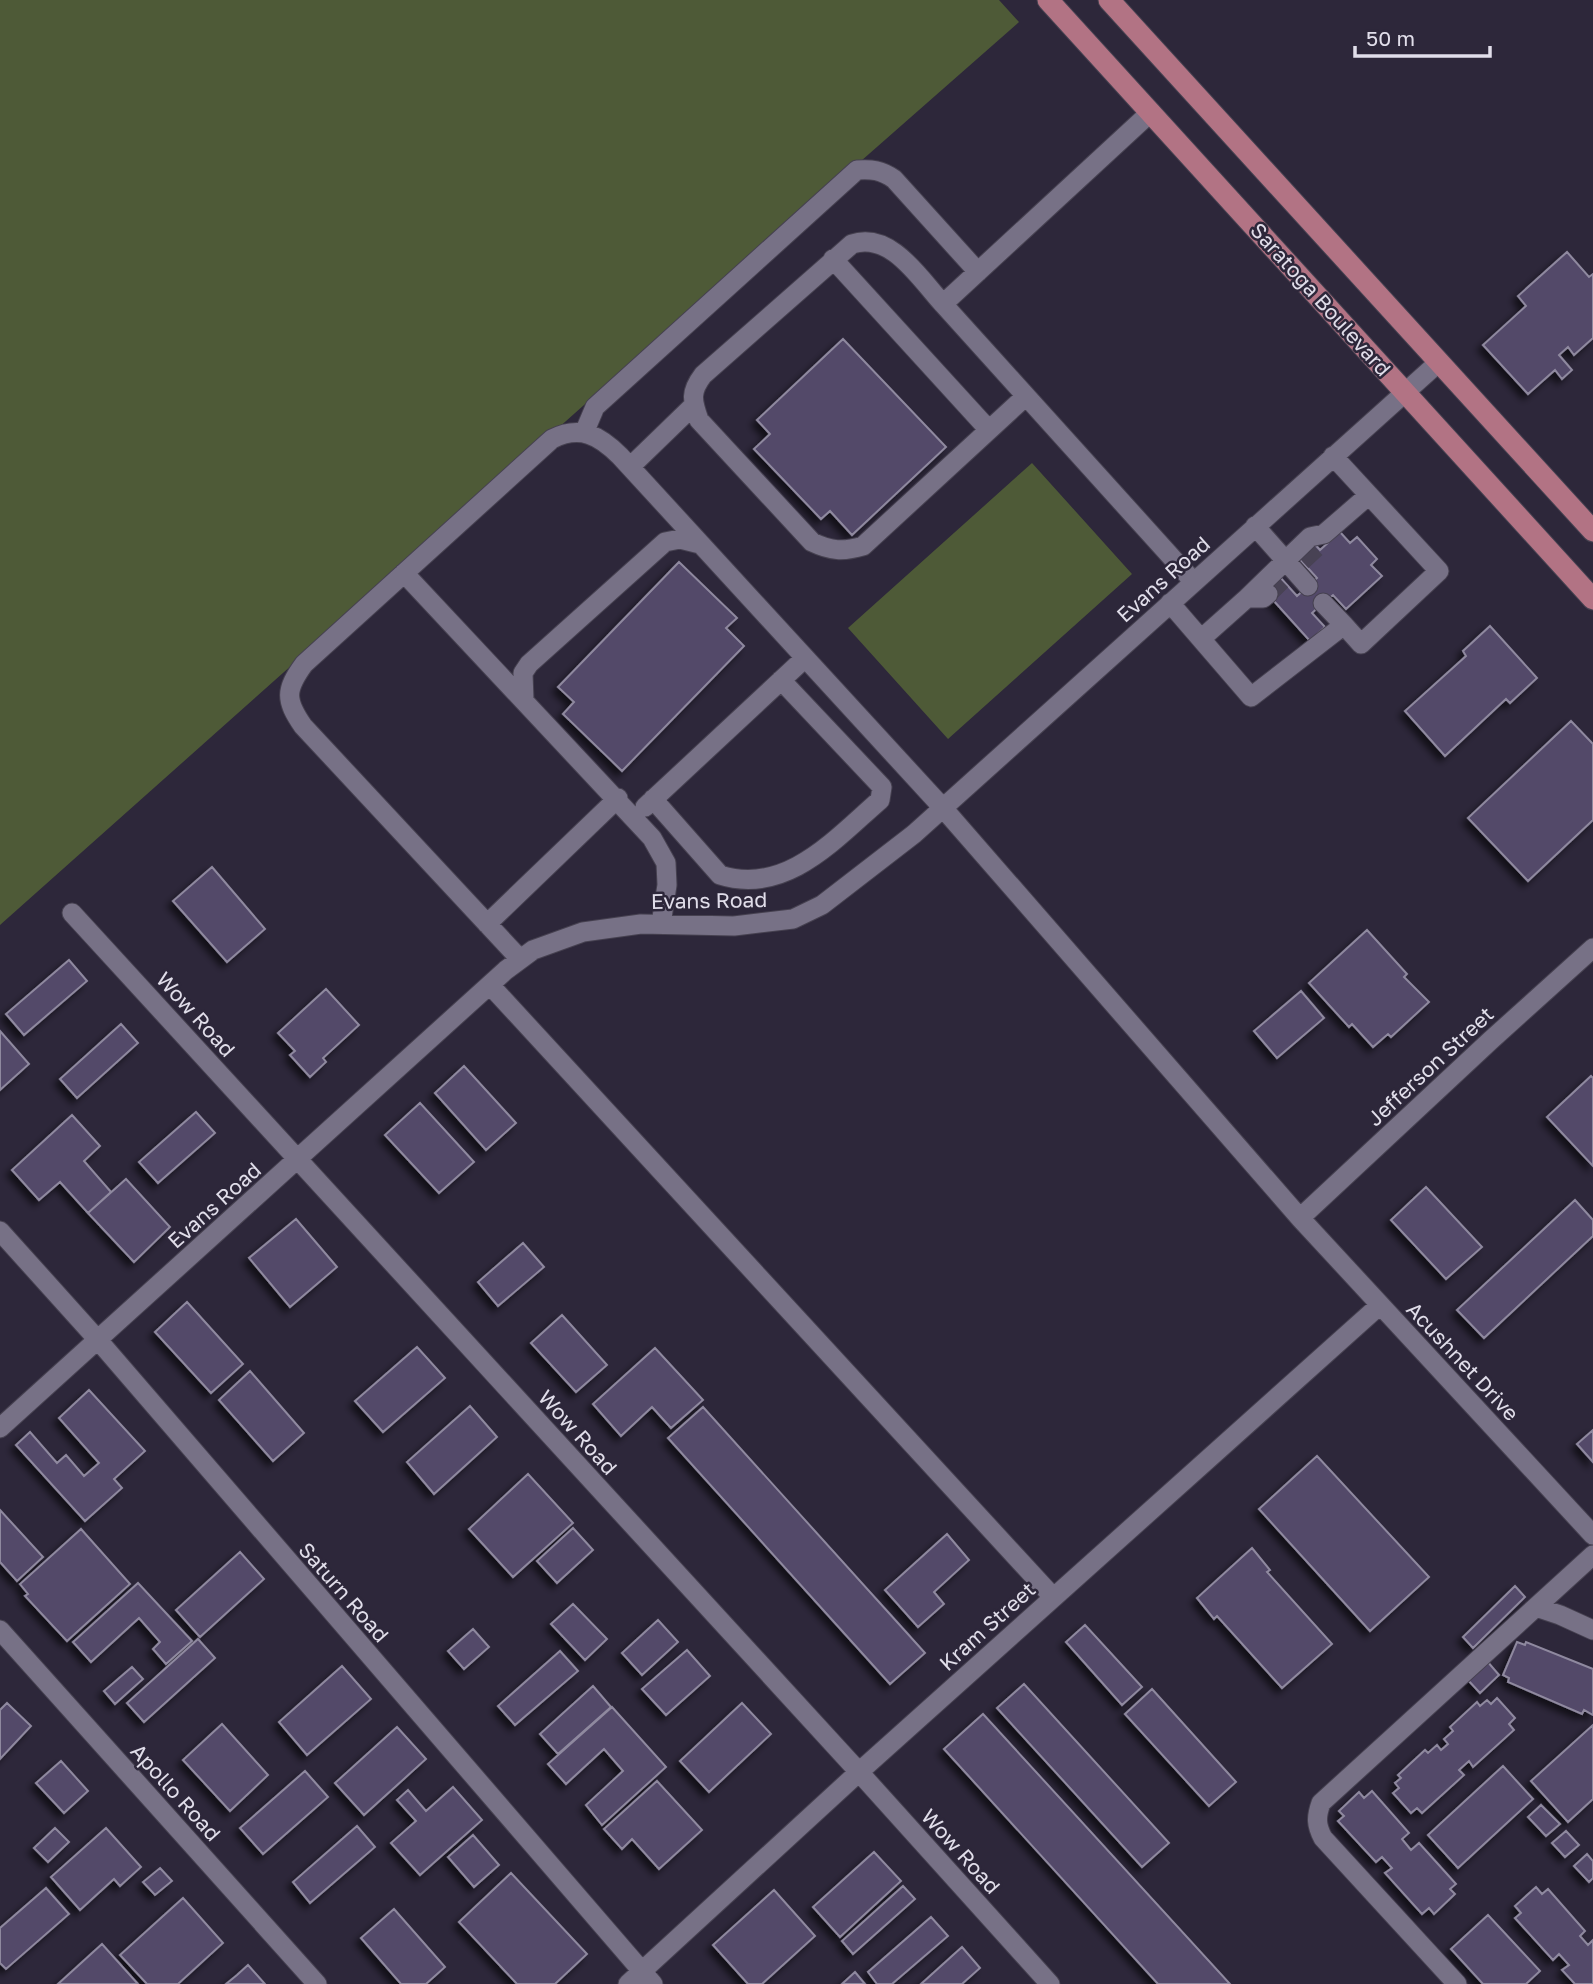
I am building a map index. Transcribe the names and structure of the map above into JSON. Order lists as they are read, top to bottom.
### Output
{
  "streets": {
    "main road": ["Saratoga Boulevard"],
    "street": [
      "Evans Road",
      "Wow Road",
      "Jefferson Street",
      "Acushnet Drive",
      "Saturn Road",
      "Kram Street",
      "Apollo Road"
    ]
  },
  "crossings": [
    ["Saratoga Boulevard", "Evans Road"],
    ["Evans Road", "Wow Road"],
    ["Evans Road", "Acushnet Drive"],
    ["Evans Road", "Saturn Road"],
    ["Wow Road", "Kram Street"],
    ["Jefferson Street", "Acushnet Drive"],
    ["Acushnet Drive", "Kram Street"],
    ["Saturn Road", "Kram Street"]
  ],
  "scale_bar": "50 m"
}
